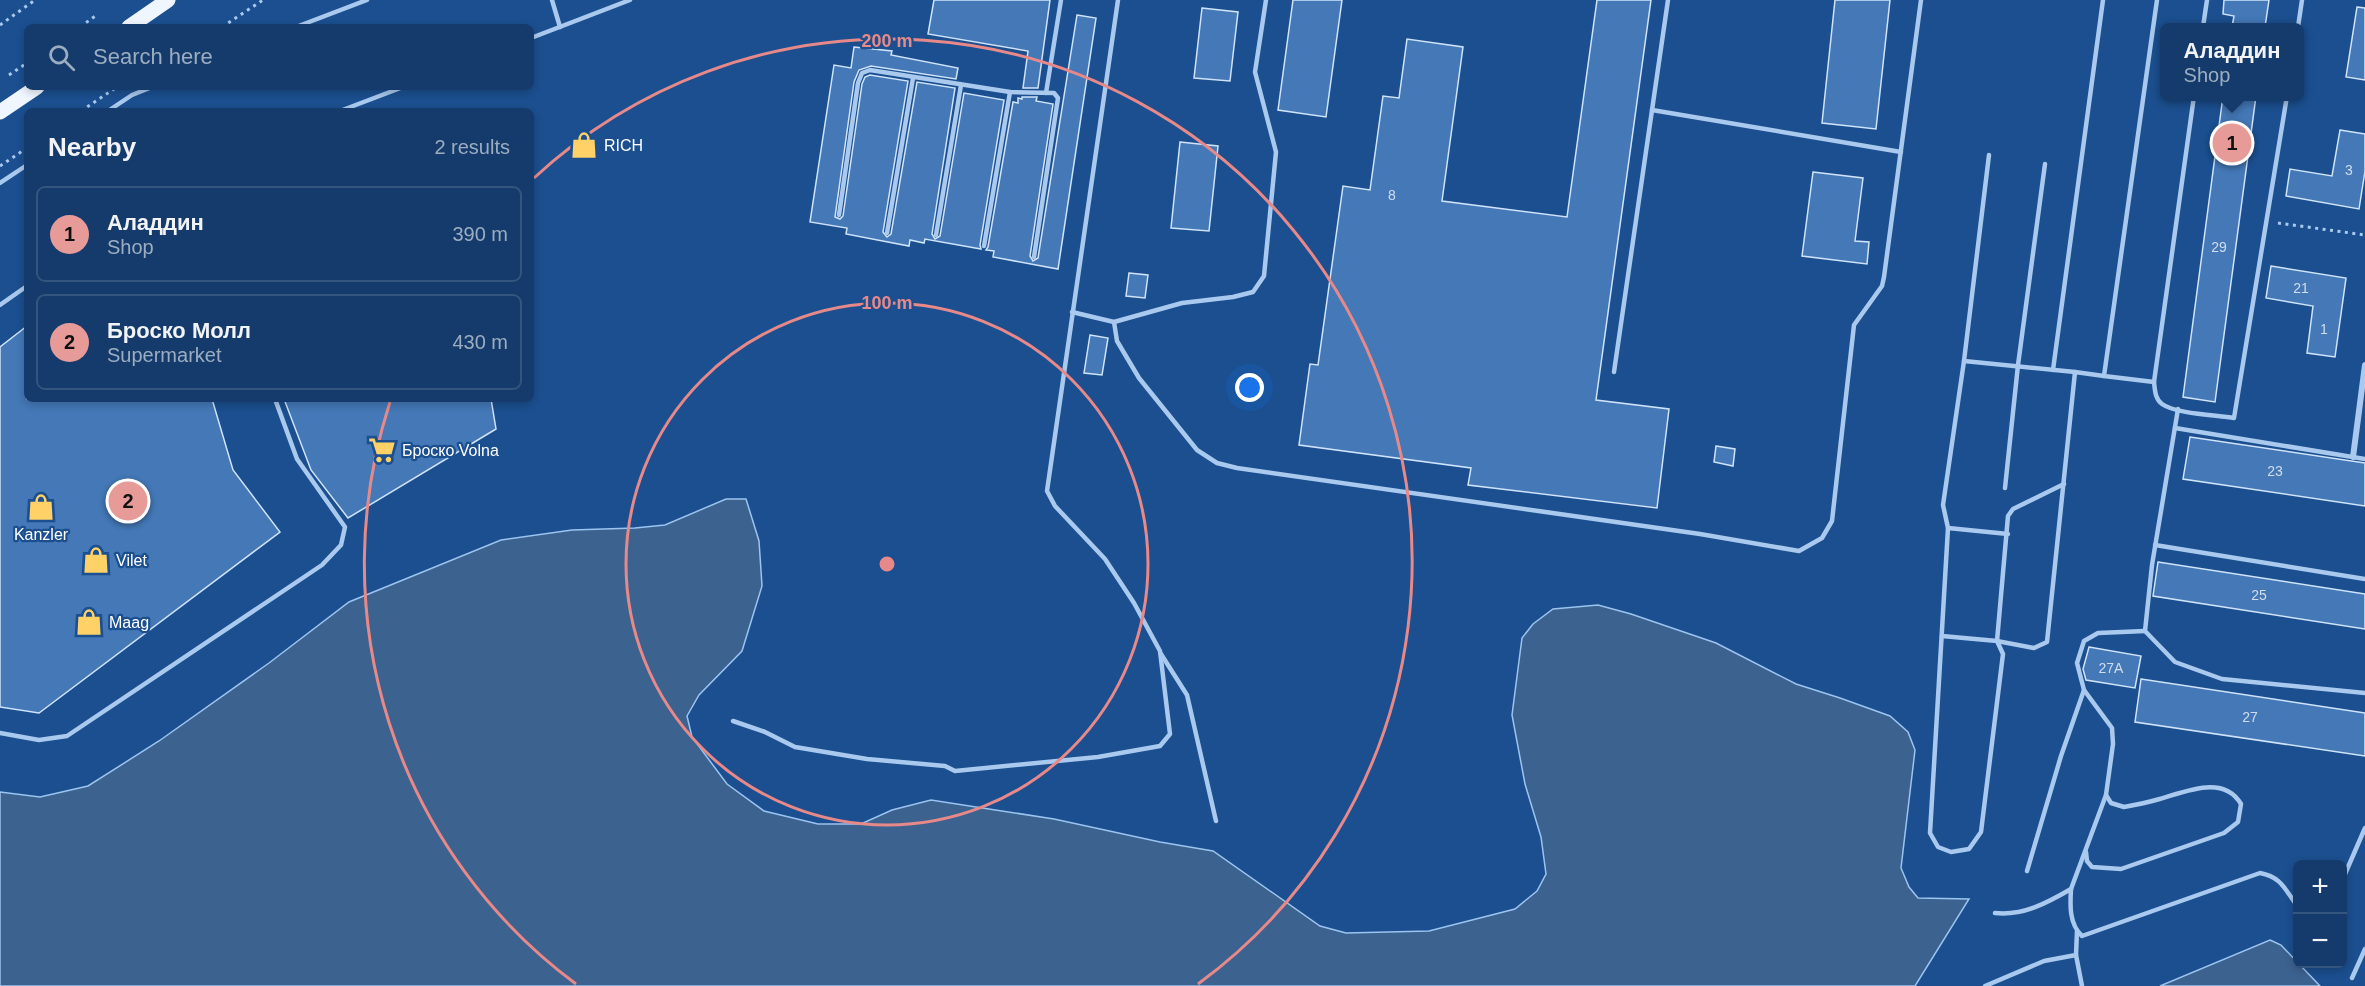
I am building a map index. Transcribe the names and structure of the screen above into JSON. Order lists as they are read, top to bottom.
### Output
{
  "places": {
    "shop": [
      "RICH",
      "Kanzler",
      "Vilet",
      "Maag"
    ],
    "supermarket": ["Броско Volna"]
  },
  "house_numbers": [
    "3",
    "8",
    "29",
    "21",
    "1",
    "23",
    "25",
    "27А",
    "27"
  ],
  "page": {
    "popup": ["Аладдин", "Shop"],
    "search": "Search here",
    "heading": ["Nearby", "2 results"],
    "pins": ["1", "2"],
    "list": [
      {
        "mark": "1",
        "name": "Аладдин",
        "note": "Shop",
        "value": "390 m"
      },
      {
        "mark": "2",
        "name": "Броско Молл",
        "note": "Supermarket",
        "value": "430 m"
      }
    ],
    "map_buttons": ["+", "−"]
  },
  "rings": ["200 m", "100 m"]
}
